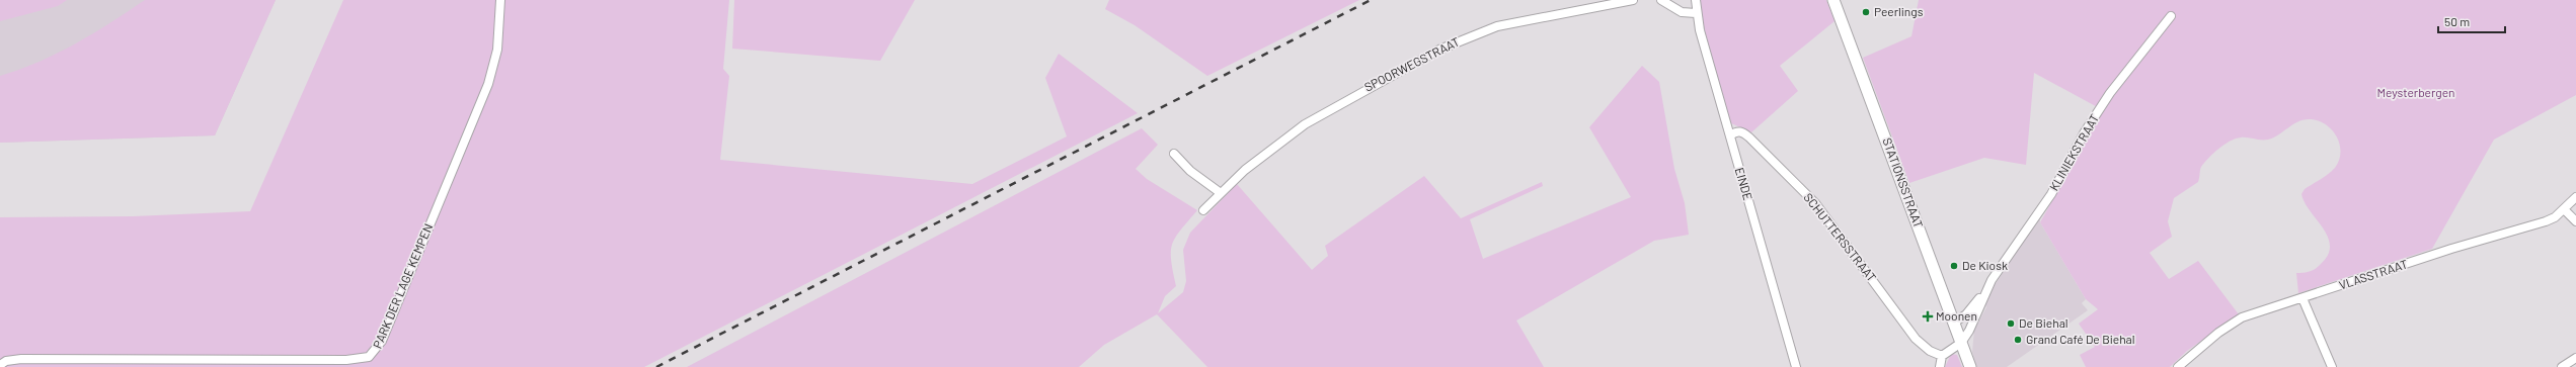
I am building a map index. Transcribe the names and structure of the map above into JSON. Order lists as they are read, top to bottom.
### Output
{
  "streets": {
    "main road": ["STATIONSSTRAAT"],
    "street": [
      "SPOORWEGSTRAAT",
      "KLINIEKSTRAAT",
      "EINDE",
      "SCHUTTERSSTRAAT",
      "VLASSTRAAT",
      "PARK DER LAGE KEMPEN"
    ]
  },
  "crossings": [
    ["KLINIEKSTRAAT", "STATIONSSTRAAT"],
    ["EINDE", "SCHUTTERSSTRAAT"]
  ],
  "parks": ["Meysterbergen"],
  "places": {
    "other": [
      "Peerlings",
      "De Kiosk",
      "De Biehal",
      "Grand Café De Biehal"
    ],
    "health": ["Moonen"]
  },
  "scale_bar": "50 m"
}
